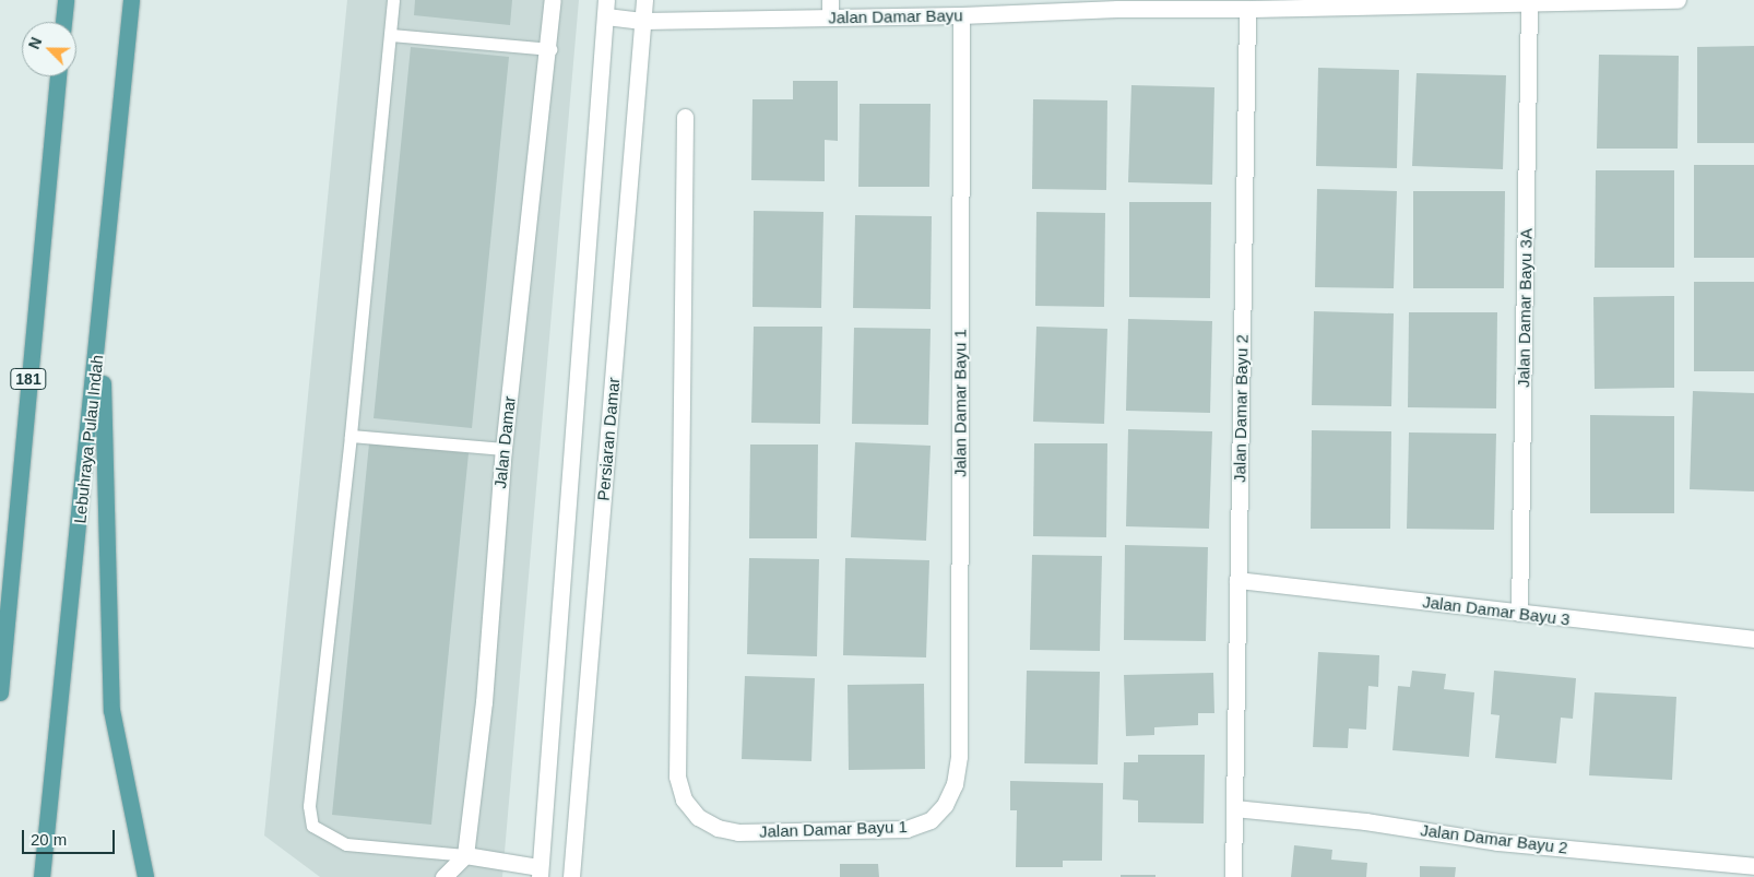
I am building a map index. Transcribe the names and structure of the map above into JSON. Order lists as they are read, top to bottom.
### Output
{
  "streets": {
    "main road": ["181", "Lebuhraya Pulau Indah"],
    "street": [
      "Jalan Damar Bayu",
      "Jalan Damar Bayu 3A",
      "Jalan Damar Bayu 1",
      "Jalan Damar Bayu 2",
      "Persiaran Damar",
      "Jalan Damar",
      "Jalan Damar Bayu 3"
    ]
  },
  "crossings": [
    ["Jalan Damar Bayu", "Jalan Damar Bayu 3A"],
    ["Jalan Damar Bayu", "Jalan Damar Bayu 1"],
    ["Jalan Damar Bayu", "Jalan Damar Bayu 2"],
    ["Jalan Damar Bayu", "Persiaran Damar"],
    ["Jalan Damar Bayu 3A", "Jalan Damar Bayu 3"],
    ["Jalan Damar Bayu 2", "Jalan Damar Bayu 3"]
  ],
  "scale_bar": "20 m",
  "north": "top left"
}
